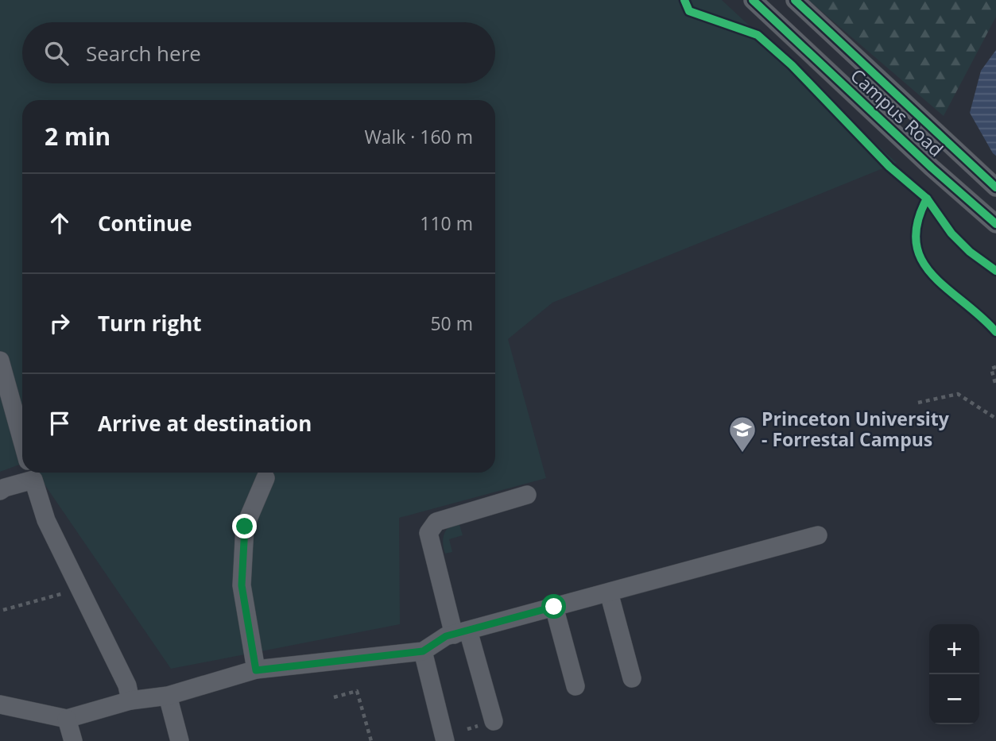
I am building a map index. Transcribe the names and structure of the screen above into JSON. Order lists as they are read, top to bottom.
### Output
{
  "streets": {
    "street": ["Campus Road"]
  },
  "places": {
    "school or university": ["Princeton University - Forrestal Campus"]
  },
  "page": {
    "search": "Search here",
    "heading": ["2 min", "Walk · 160 m"],
    "list": [
      ["Continue", "110 m"],
      ["Turn right", "50 m"],
      "Arrive at destination"
    ],
    "map_buttons": ["+", "−"]
  }
}
